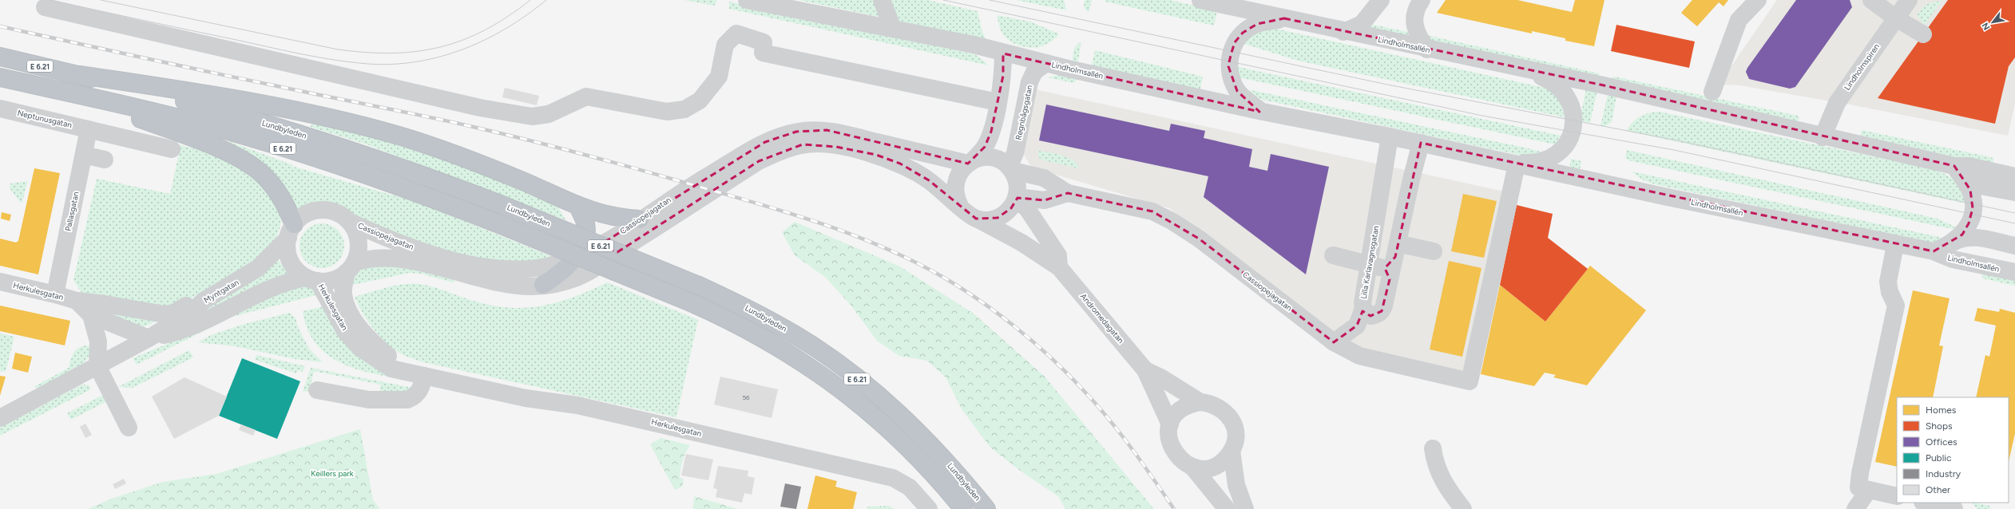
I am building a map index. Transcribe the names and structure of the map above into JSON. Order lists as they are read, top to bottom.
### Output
{
  "streets": {
    "highway": ["E 6.21", "Lundbyleden"],
    "street": [
      "Lindholmsallén",
      "Lindholmspiren",
      "Regnbågsgatan",
      "Neptunusgatan",
      "Pallasgatan",
      "Cassiopejagatan",
      "Lilla Karlavagnsgatan",
      "Herkulesgatan",
      "Myntgatan",
      "Andromedagatan"
    ]
  },
  "crossings": [
    ["Lindholmsallén", "Lindholmspiren"],
    ["Lindholmsallén", "Regnbågsgatan"],
    ["Lindholmsallén", "Cassiopejagatan"],
    ["Lindholmsallén", "Lilla Karlavagnsgatan"],
    ["Regnbågsgatan", "Cassiopejagatan"],
    ["Regnbågsgatan", "Andromedagatan"],
    ["Neptunusgatan", "Pallasgatan"],
    ["Pallasgatan", "Herkulesgatan"],
    ["Cassiopejagatan", "Herkulesgatan"],
    ["Cassiopejagatan", "Myntgatan"],
    ["Cassiopejagatan", "Andromedagatan"],
    ["Herkulesgatan", "Myntgatan"]
  ],
  "parks": ["Keillers park"],
  "house_numbers": ["56"],
  "legend": [
    "Homes",
    "Shops",
    "Offices",
    "Public",
    "Industry",
    "Other"
  ],
  "north": "bottom left"
}
